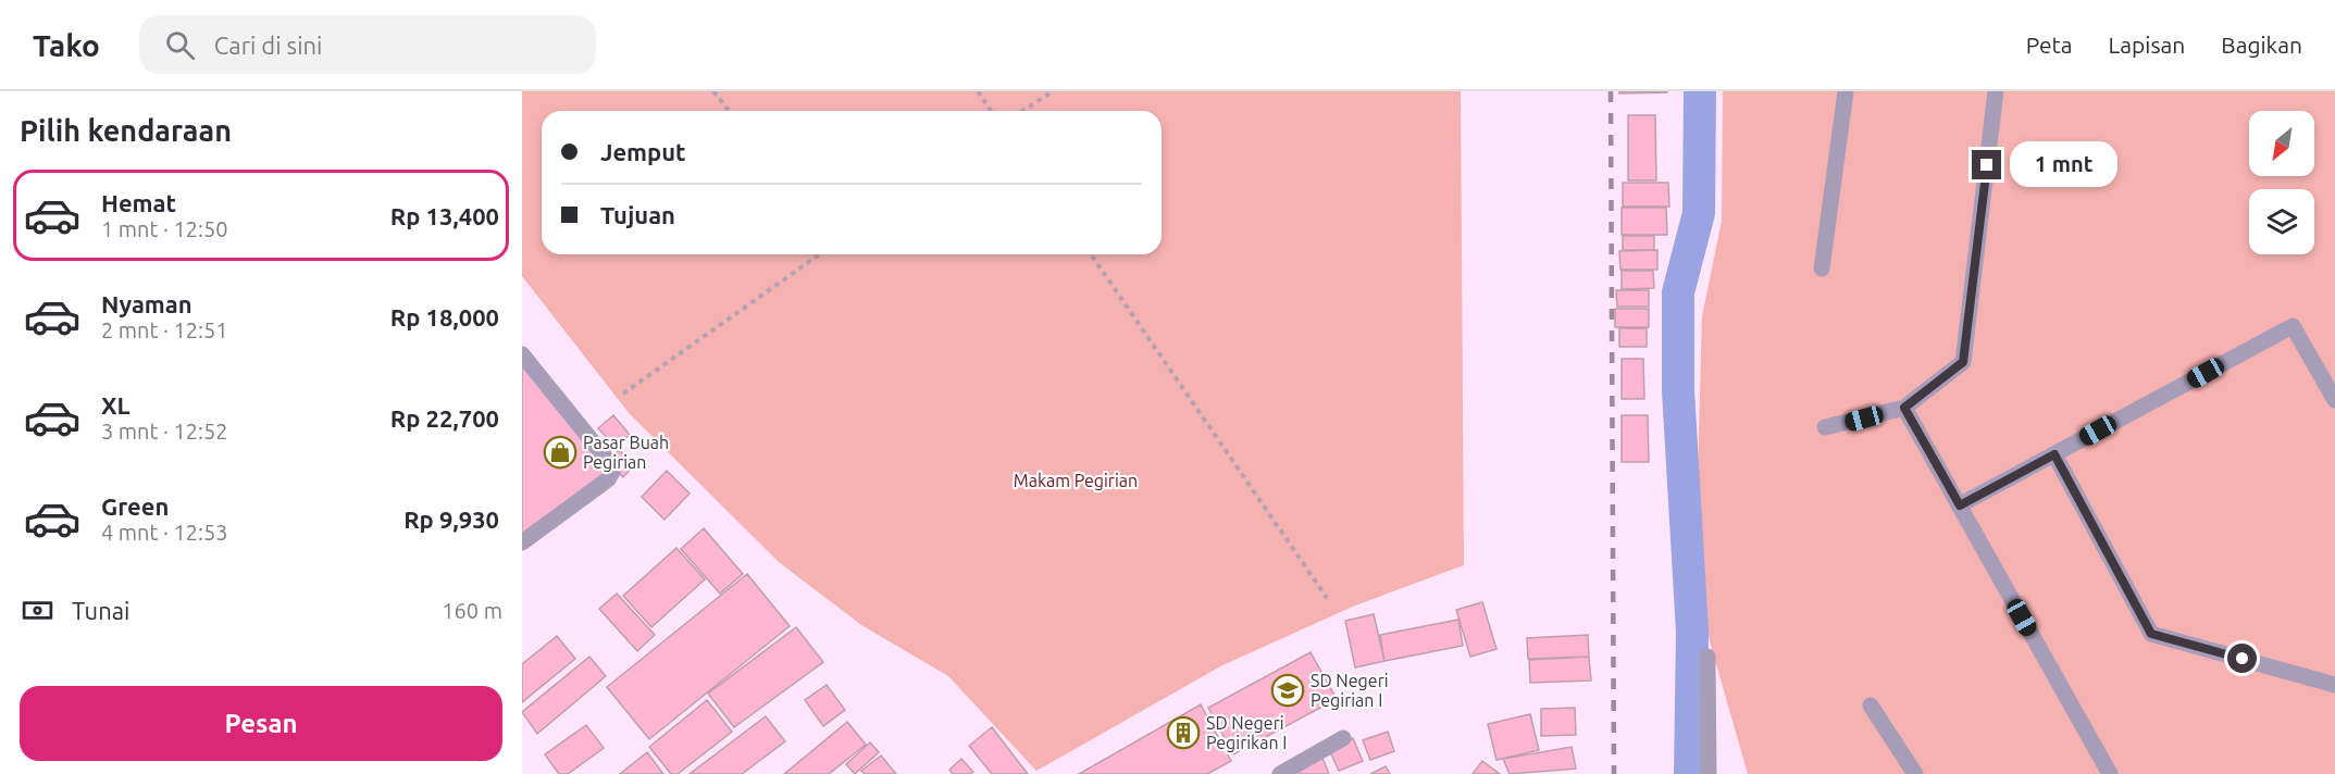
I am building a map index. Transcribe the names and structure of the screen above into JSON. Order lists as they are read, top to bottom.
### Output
{
  "parks": ["Makam Pegirian"],
  "places": {
    "shop": ["Pasar Buah Pegirian"],
    "school or university": ["SD Negeri Pegirian I"],
    "building": ["SD Negeri Pegirikan I"]
  },
  "north": "bottom left",
  "page": {
    "header": "Tako",
    "search": "Cari di sini",
    "nav": ["Peta", "Lapisan", "Bagikan"],
    "heading": "Pilih kendaraan",
    "banner": ["Jemput", "Tujuan"],
    "bubble": "1 mnt",
    "list": [
      {
        "name": "Hemat",
        "note": "1 mnt · 12:50",
        "value": "Rp 13,400"
      },
      {
        "name": "Nyaman",
        "note": "2 mnt · 12:51",
        "value": "Rp 18,000"
      },
      {
        "name": "XL",
        "note": "3 mnt · 12:52",
        "value": "Rp 22,700"
      },
      {
        "name": "Green",
        "note": "4 mnt · 12:53",
        "value": "Rp 9,930"
      }
    ],
    "pay": ["Tunai", "160 m"],
    "buttons": "Pesan"
  }
}
